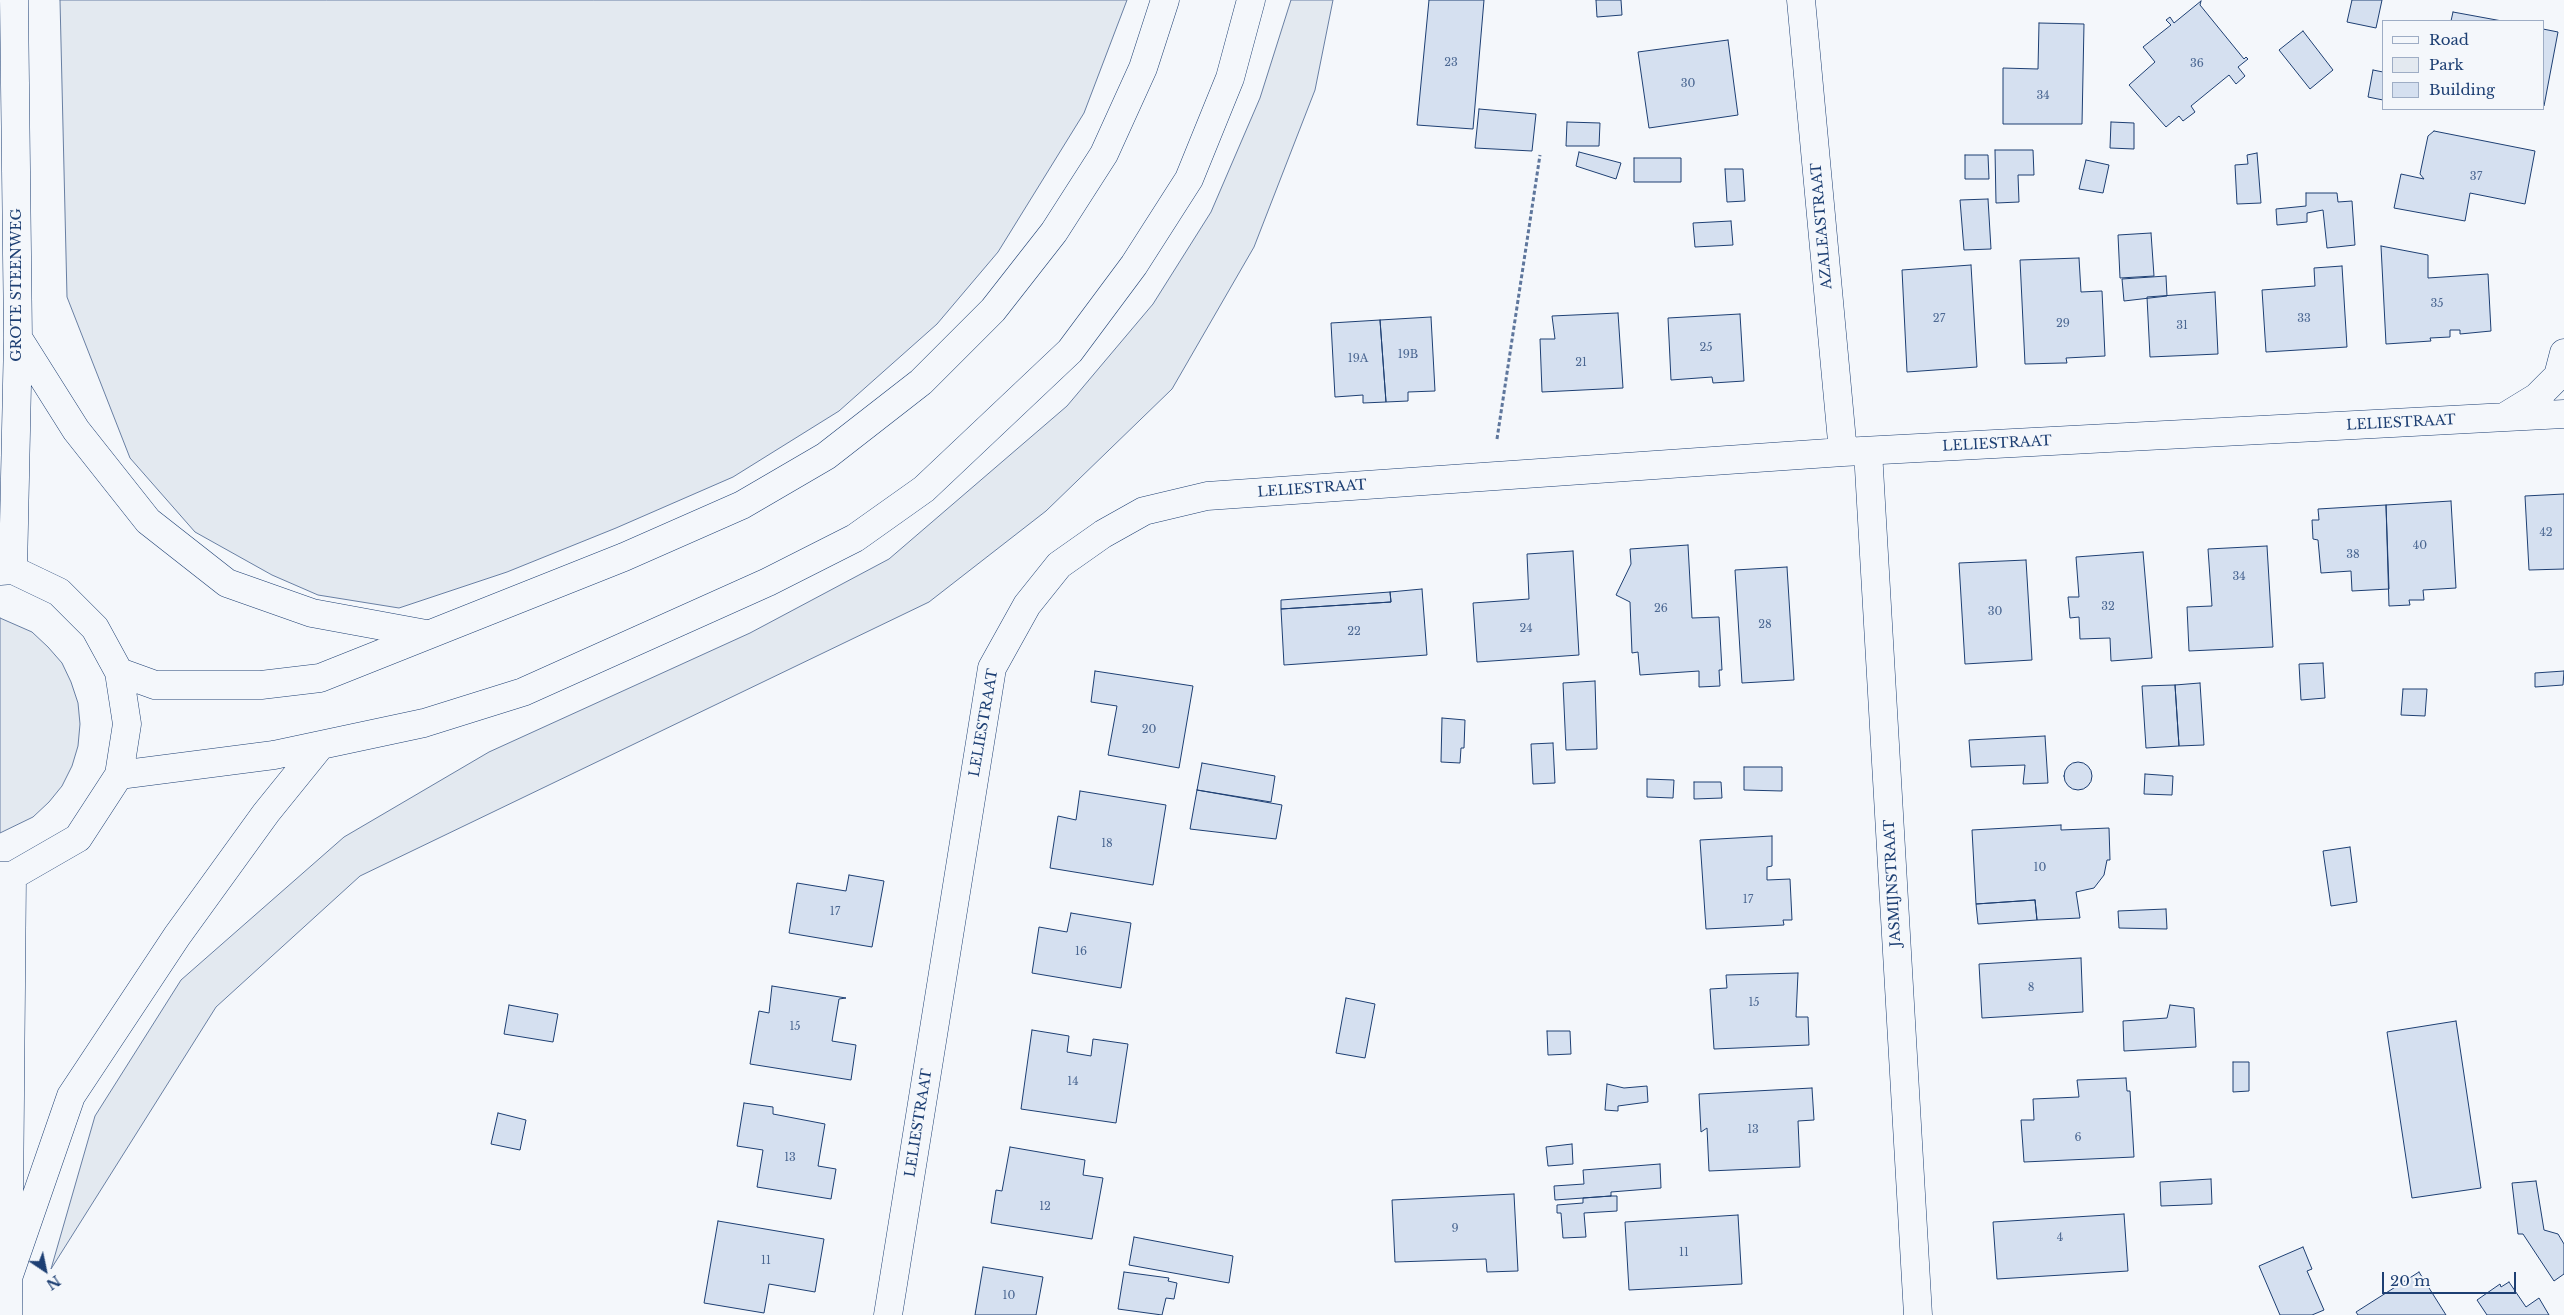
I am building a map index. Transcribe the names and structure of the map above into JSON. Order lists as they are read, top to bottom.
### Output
{
  "streets": {
    "main road": [
      "AZALEASTRAAT",
      "GROTE STEENWEG",
      "LELIESTRAAT",
      "JASMIJNSTRAAT"
    ]
  },
  "crossings": [
    ["AZALEASTRAAT", "LELIESTRAAT"],
    ["AZALEASTRAAT", "JASMIJNSTRAAT"],
    ["LELIESTRAAT", "JASMIJNSTRAAT"]
  ],
  "house_numbers": [
    "23",
    "36",
    "30",
    "34",
    "37",
    "35",
    "27",
    "33",
    "29",
    "31",
    "25",
    "19B",
    "19A",
    "21",
    "42",
    "40",
    "38",
    "34",
    "32",
    "26",
    "30",
    "28",
    "24",
    "22",
    "20",
    "18",
    "10",
    "17",
    "17",
    "16",
    "8",
    "15",
    "15",
    "14",
    "13",
    "6",
    "13",
    "12",
    "9",
    "4",
    "11",
    "11",
    "10"
  ],
  "legend": ["Road", "Park", "Building"],
  "scale_bar": "20 m",
  "north": "bottom right"
}
